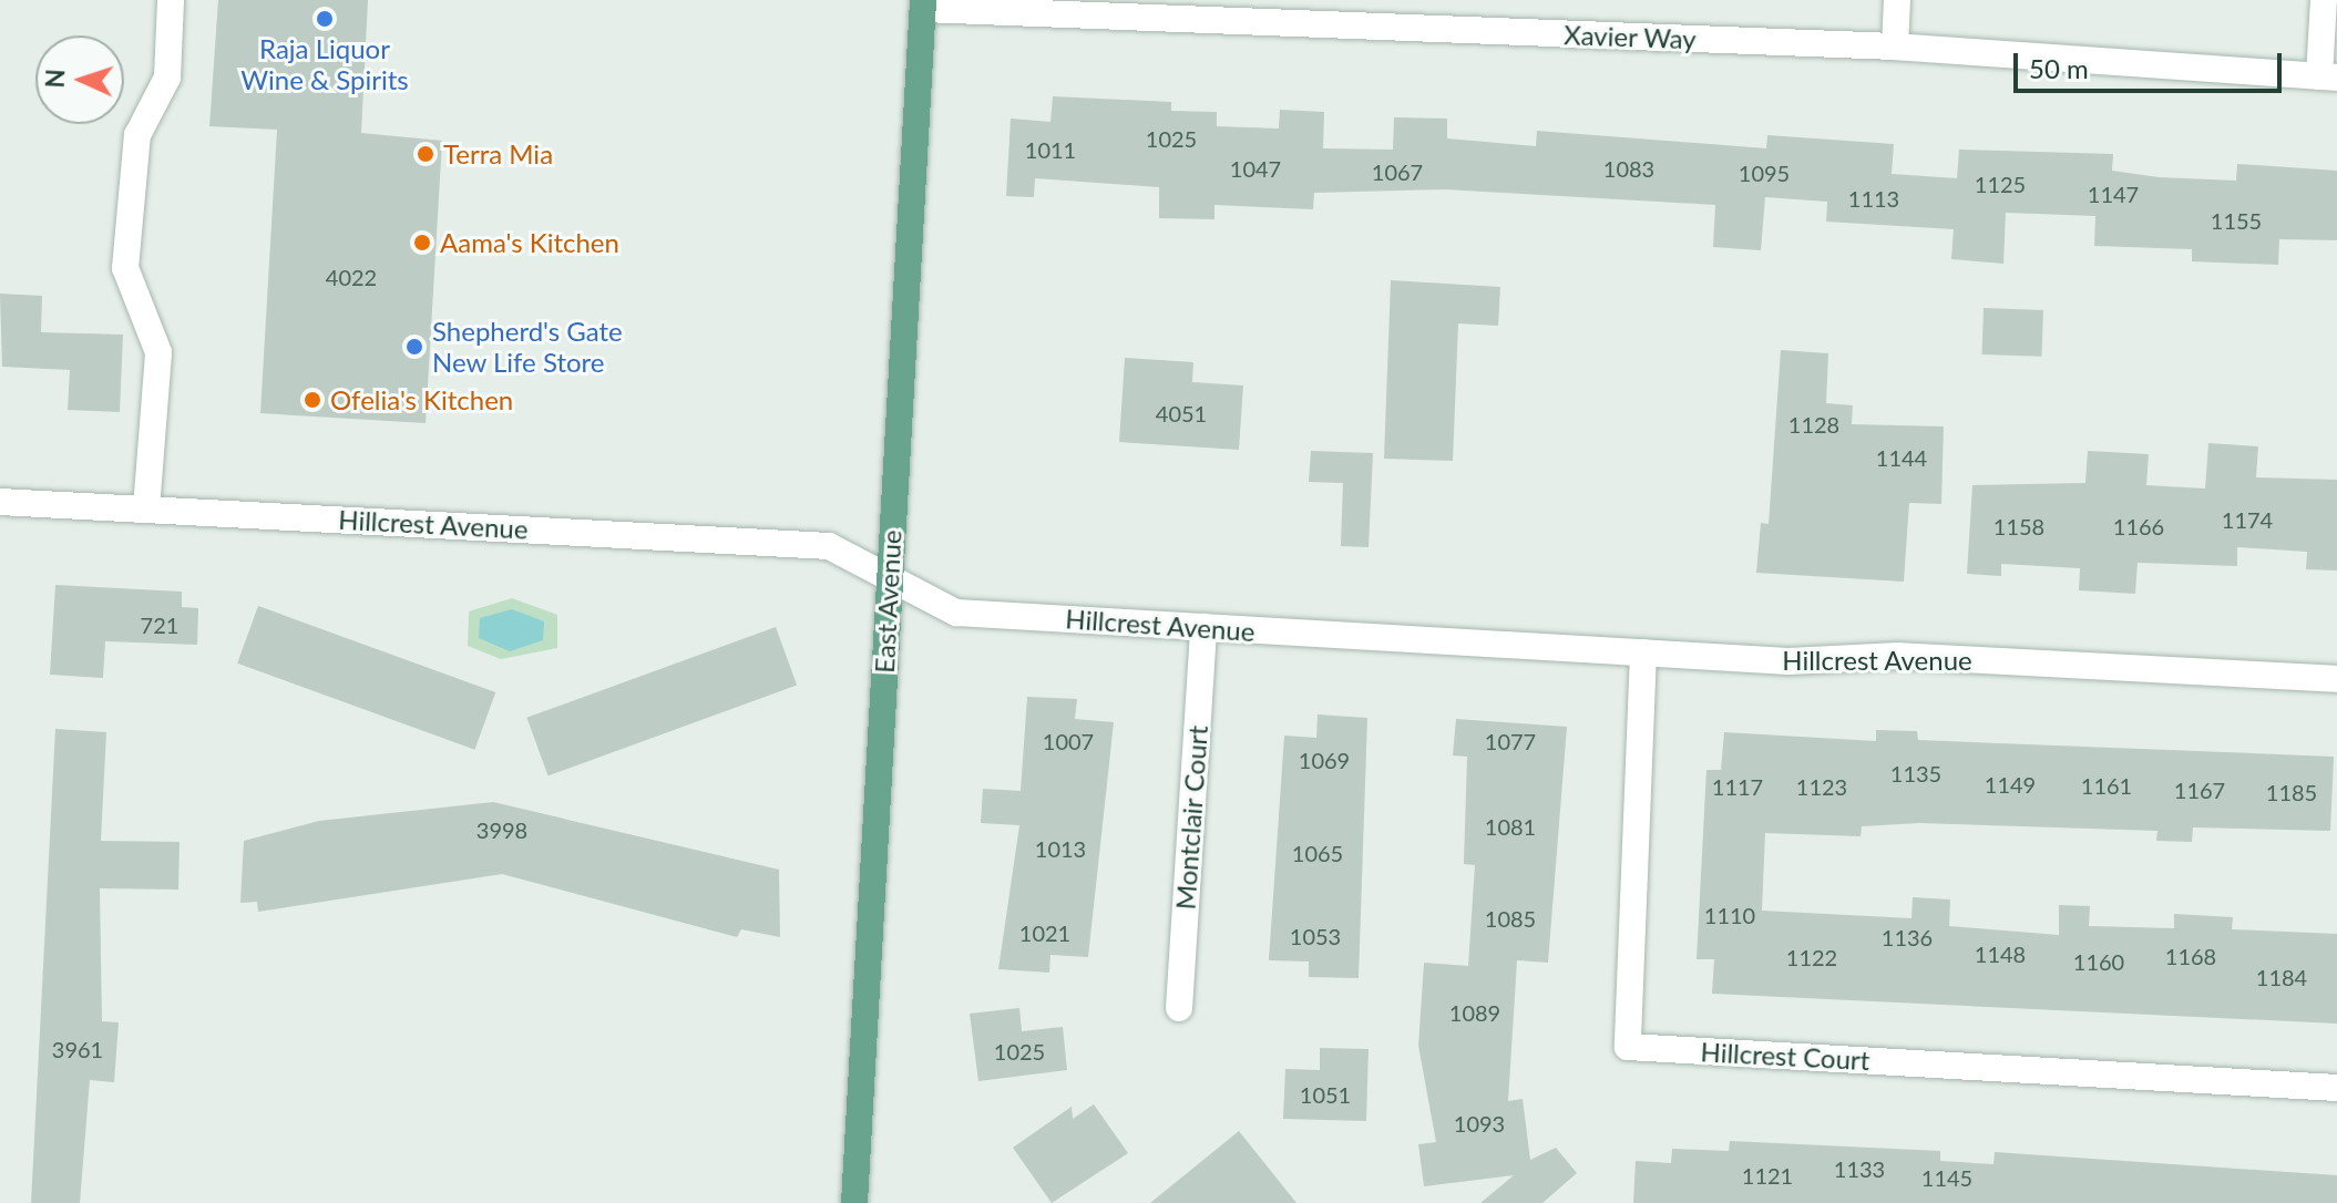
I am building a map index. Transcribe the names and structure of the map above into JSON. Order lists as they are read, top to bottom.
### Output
{
  "streets": {
    "main road": ["East Avenue"],
    "street": [
      "Xavier Way",
      "Hillcrest Avenue",
      "Montclair Court",
      "Hillcrest Court"
    ]
  },
  "crossings": [
    ["Xavier Way", "East Avenue"],
    ["Hillcrest Avenue", "East Avenue"],
    ["Hillcrest Avenue", "Montclair Court"],
    ["Hillcrest Avenue", "Hillcrest Court"]
  ],
  "places": [
    "Raja Liquor Wine & Spirits",
    "Terra Mia",
    "Aama's Kitchen",
    "Shepherd's Gate New Life Store",
    "Ofelia's Kitchen"
  ],
  "house_numbers": [
    "1025",
    "1011",
    "1047",
    "1083",
    "1067",
    "1095",
    "1125",
    "1147",
    "1113",
    "1155",
    "4022",
    "4051",
    "1128",
    "1144",
    "1174",
    "1158",
    "1166",
    "721",
    "1007",
    "1077",
    "1069",
    "1135",
    "1149",
    "1161",
    "1117",
    "1123",
    "1167",
    "1185",
    "1081",
    "3998",
    "1013",
    "1065",
    "1110",
    "1085",
    "1021",
    "1053",
    "1136",
    "1148",
    "1168",
    "1122",
    "1160",
    "1184",
    "1089",
    "3961",
    "1025",
    "1051",
    "1093",
    "1133",
    "1121",
    "1145"
  ],
  "scale_bar": "50 m",
  "north": "left"
}
